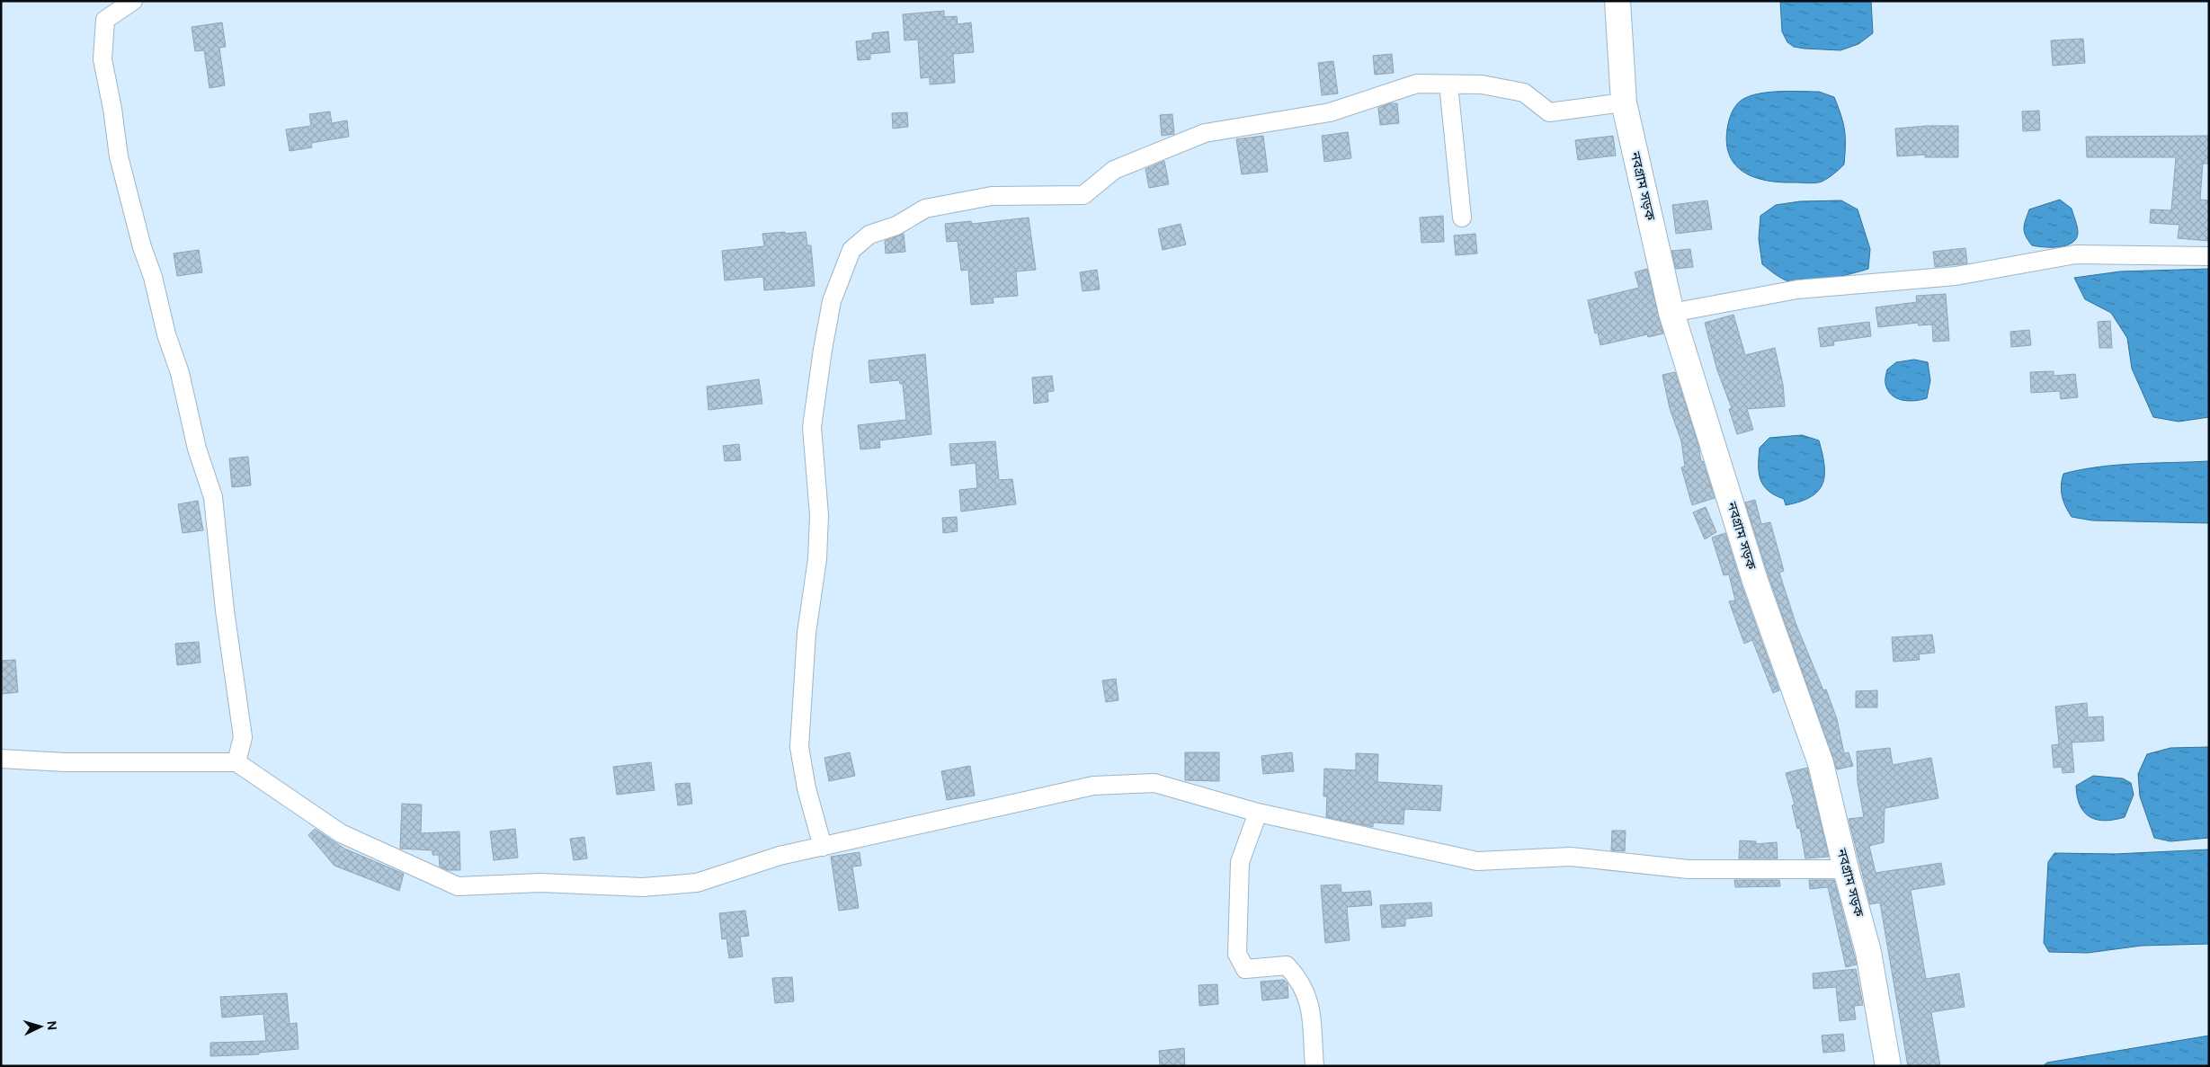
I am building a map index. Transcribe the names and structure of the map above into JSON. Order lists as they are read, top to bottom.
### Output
{
  "streets": {
    "main road": ["নবগ্রাম সড়ক"]
  },
  "north": "right"
}
